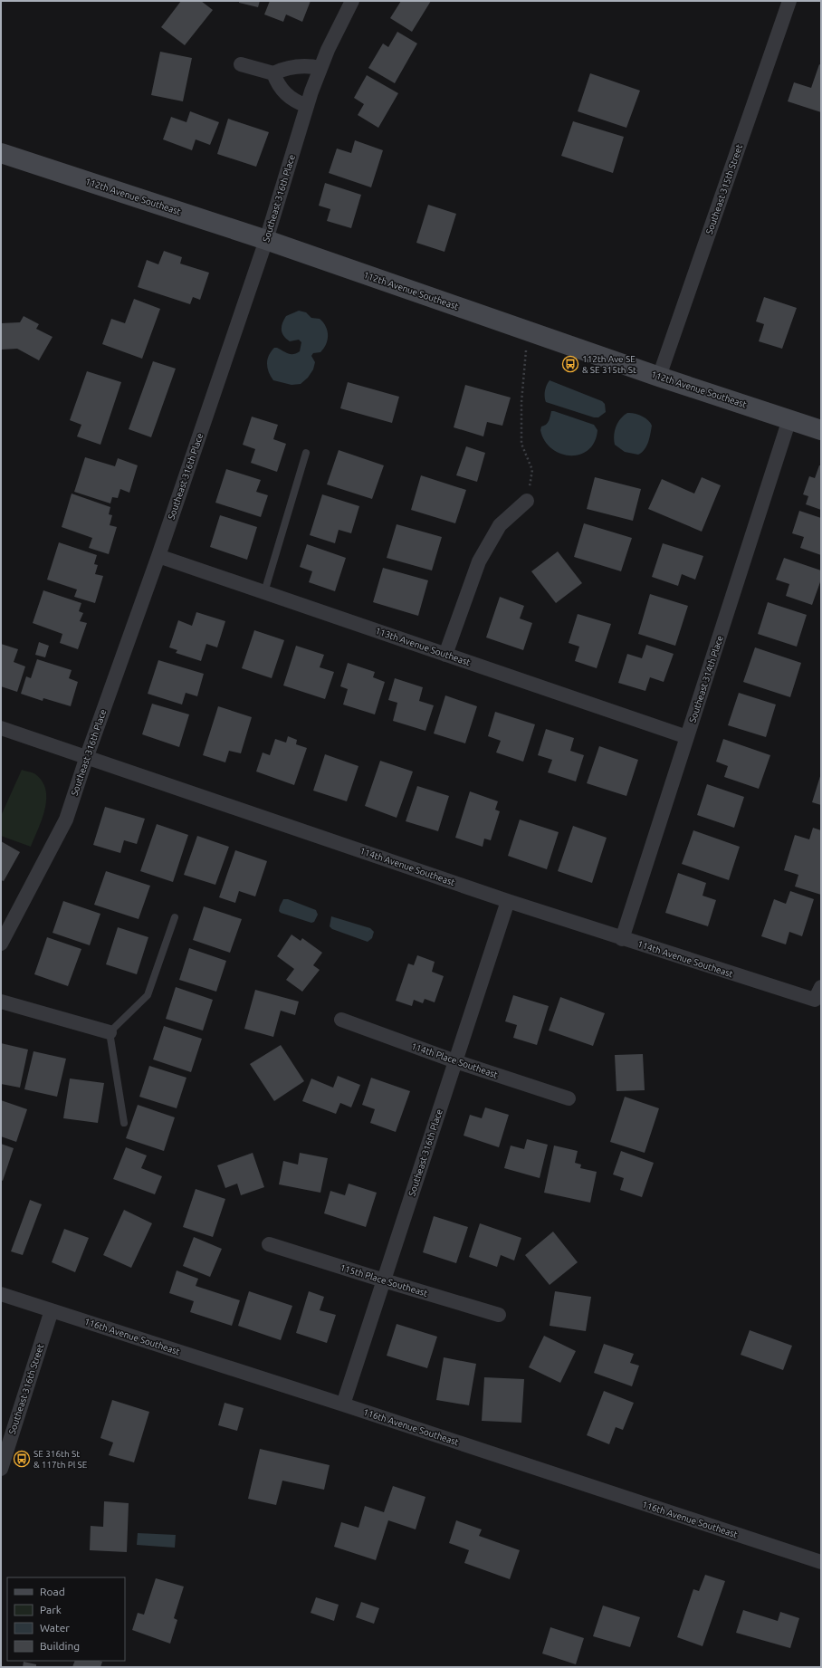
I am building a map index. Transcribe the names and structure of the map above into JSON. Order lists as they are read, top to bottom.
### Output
{
  "streets": {
    "street": [
      "Southeast 315th Street",
      "112th Avenue Southeast",
      "Southeast 316th Place",
      "113th Avenue Southeast",
      "Southeast 314th Place",
      "114th Avenue Southeast",
      "114th Place Southeast",
      "115th Place Southeast",
      "116th Avenue Southeast",
      "Southeast 316th Street"
    ]
  },
  "crossings": [
    ["Southeast 315th Street", "112th Avenue Southeast"],
    ["112th Avenue Southeast", "Southeast 316th Place"],
    ["112th Avenue Southeast", "Southeast 314th Place"],
    ["Southeast 316th Place", "113th Avenue Southeast"],
    ["Southeast 316th Place", "114th Avenue Southeast"],
    ["Southeast 316th Place", "114th Place Southeast"],
    ["Southeast 316th Place", "115th Place Southeast"],
    ["Southeast 316th Place", "116th Avenue Southeast"],
    ["113th Avenue Southeast", "Southeast 314th Place"],
    ["Southeast 314th Place", "114th Avenue Southeast"],
    ["116th Avenue Southeast", "Southeast 316th Street"]
  ],
  "places": {
    "bus stop": ["112th Ave SE & SE 315th St", "SE 316th St & 117th Pl SE"]
  },
  "legend": [
    "Road",
    "Park",
    "Water",
    "Building"
  ]
}
